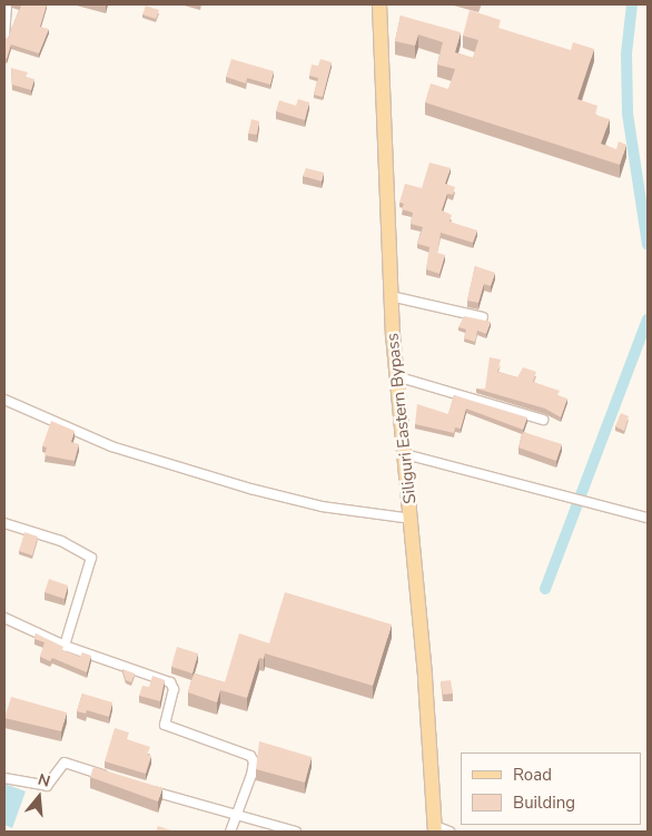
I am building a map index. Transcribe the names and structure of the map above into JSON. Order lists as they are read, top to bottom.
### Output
{
  "streets": {
    "main road": ["Siliguri Eastern Bypass"]
  },
  "legend": ["Road", "Building"],
  "north": "top"
}
